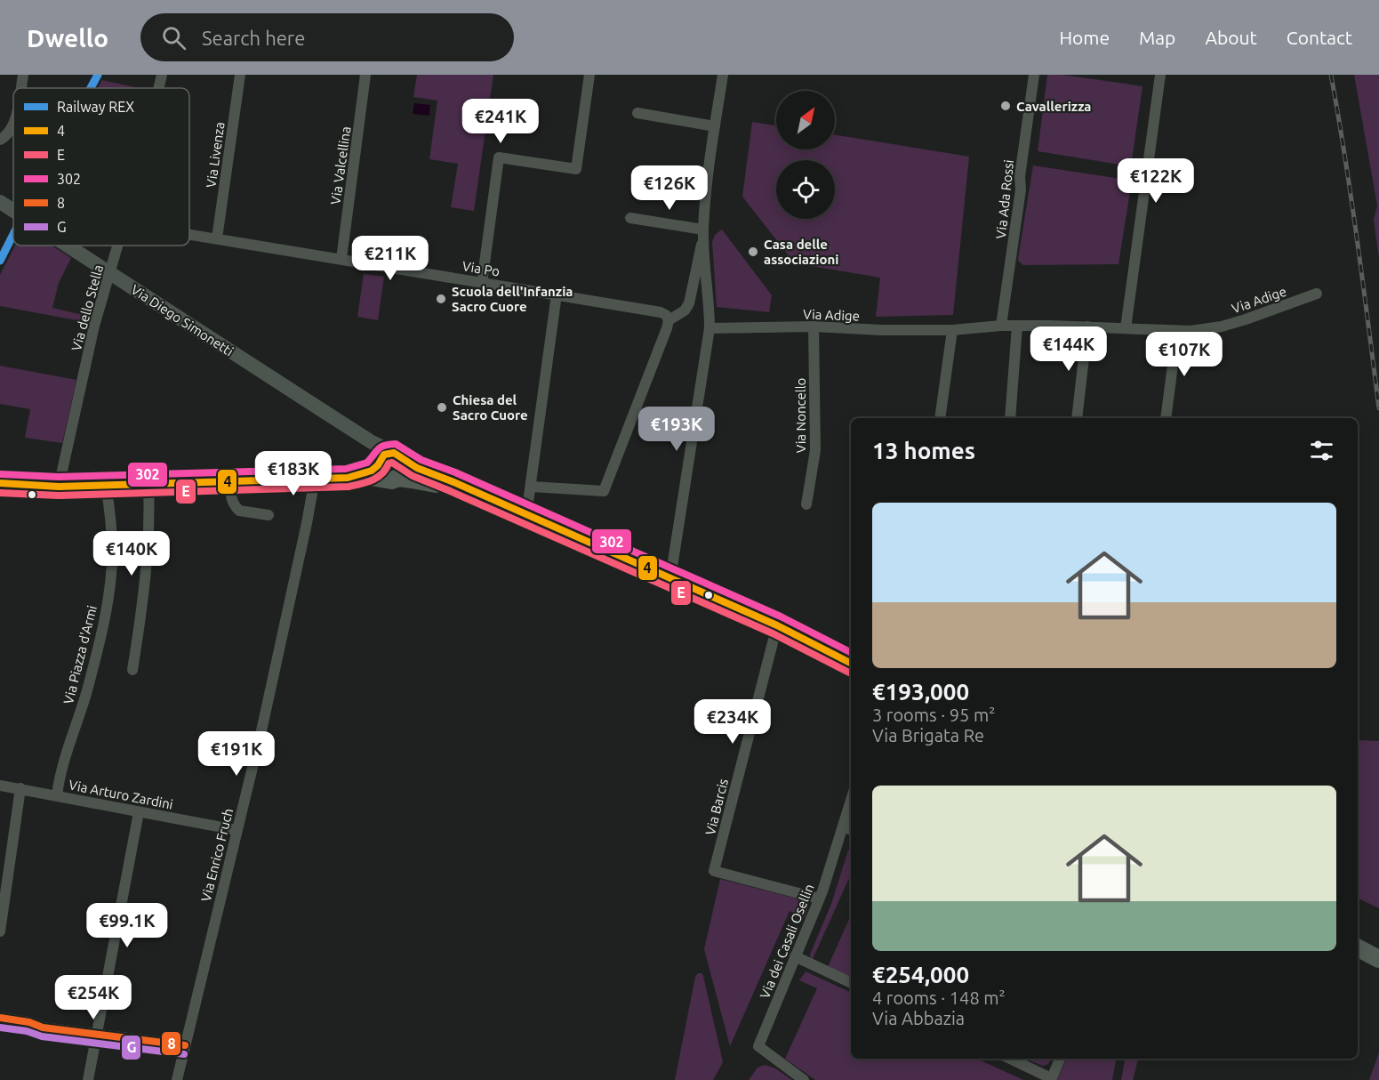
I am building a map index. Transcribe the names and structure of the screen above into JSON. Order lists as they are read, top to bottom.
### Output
{
  "streets": {
    "main road": ["Via Diego Simonetti"],
    "street": [
      "Via Livenza",
      "Via Valcellina",
      "Via Ada Rossi",
      "Via Po",
      "Via Adige",
      "Via dello Stella",
      "Via Noncello",
      "Via Piazza d'Armi",
      "Via Arturo Zardini",
      "Via Barcis",
      "Via Enrico Fruch",
      "Via dei Casali Osellin"
    ]
  },
  "crossings": [
    ["Via Livenza", "Via Po"],
    ["Via Valcellina", "Via Po"],
    ["Via Ada Rossi", "Via Adige"],
    ["Via Adige", "Via Noncello"],
    ["Via Piazza d'Armi", "Via Arturo Zardini"],
    ["Via Arturo Zardini", "Via Enrico Fruch"],
    ["Via Barcis", "Via dei Casali Osellin"]
  ],
  "places": [
    "Cavallerizza",
    "Casa delle associazioni",
    "Scuola dell'Infanzia Sacro Cuore",
    "Chiesa del Sacro Cuore"
  ],
  "lines": [
    "rail line REX",
    "transit line 302",
    "transit line 4",
    "transit line E",
    "transit line 8",
    "transit line G"
  ],
  "legend": [
    "Railway REX",
    "4",
    "E",
    "302",
    "8",
    "G"
  ],
  "north": "top right",
  "page": {
    "header": "Dwello",
    "search": "Search here",
    "nav": [
      "Home",
      "Map",
      "About",
      "Contact"
    ],
    "price": [
      "€241K",
      "€122K",
      "€126K",
      "€211K",
      "€144K",
      "€107K",
      "€193K",
      "€183K",
      "€140K",
      "€234K",
      "€191K",
      "€99.1K",
      "€254K"
    ],
    "heading": "13 homes",
    "list": [
      {
        "name": "€193,000",
        "note": "3 rooms · 95 m² · Via Brigata Re"
      },
      {
        "name": "€254,000",
        "note": "4 rooms · 148 m² · Via Abbazia"
      }
    ]
  }
}
